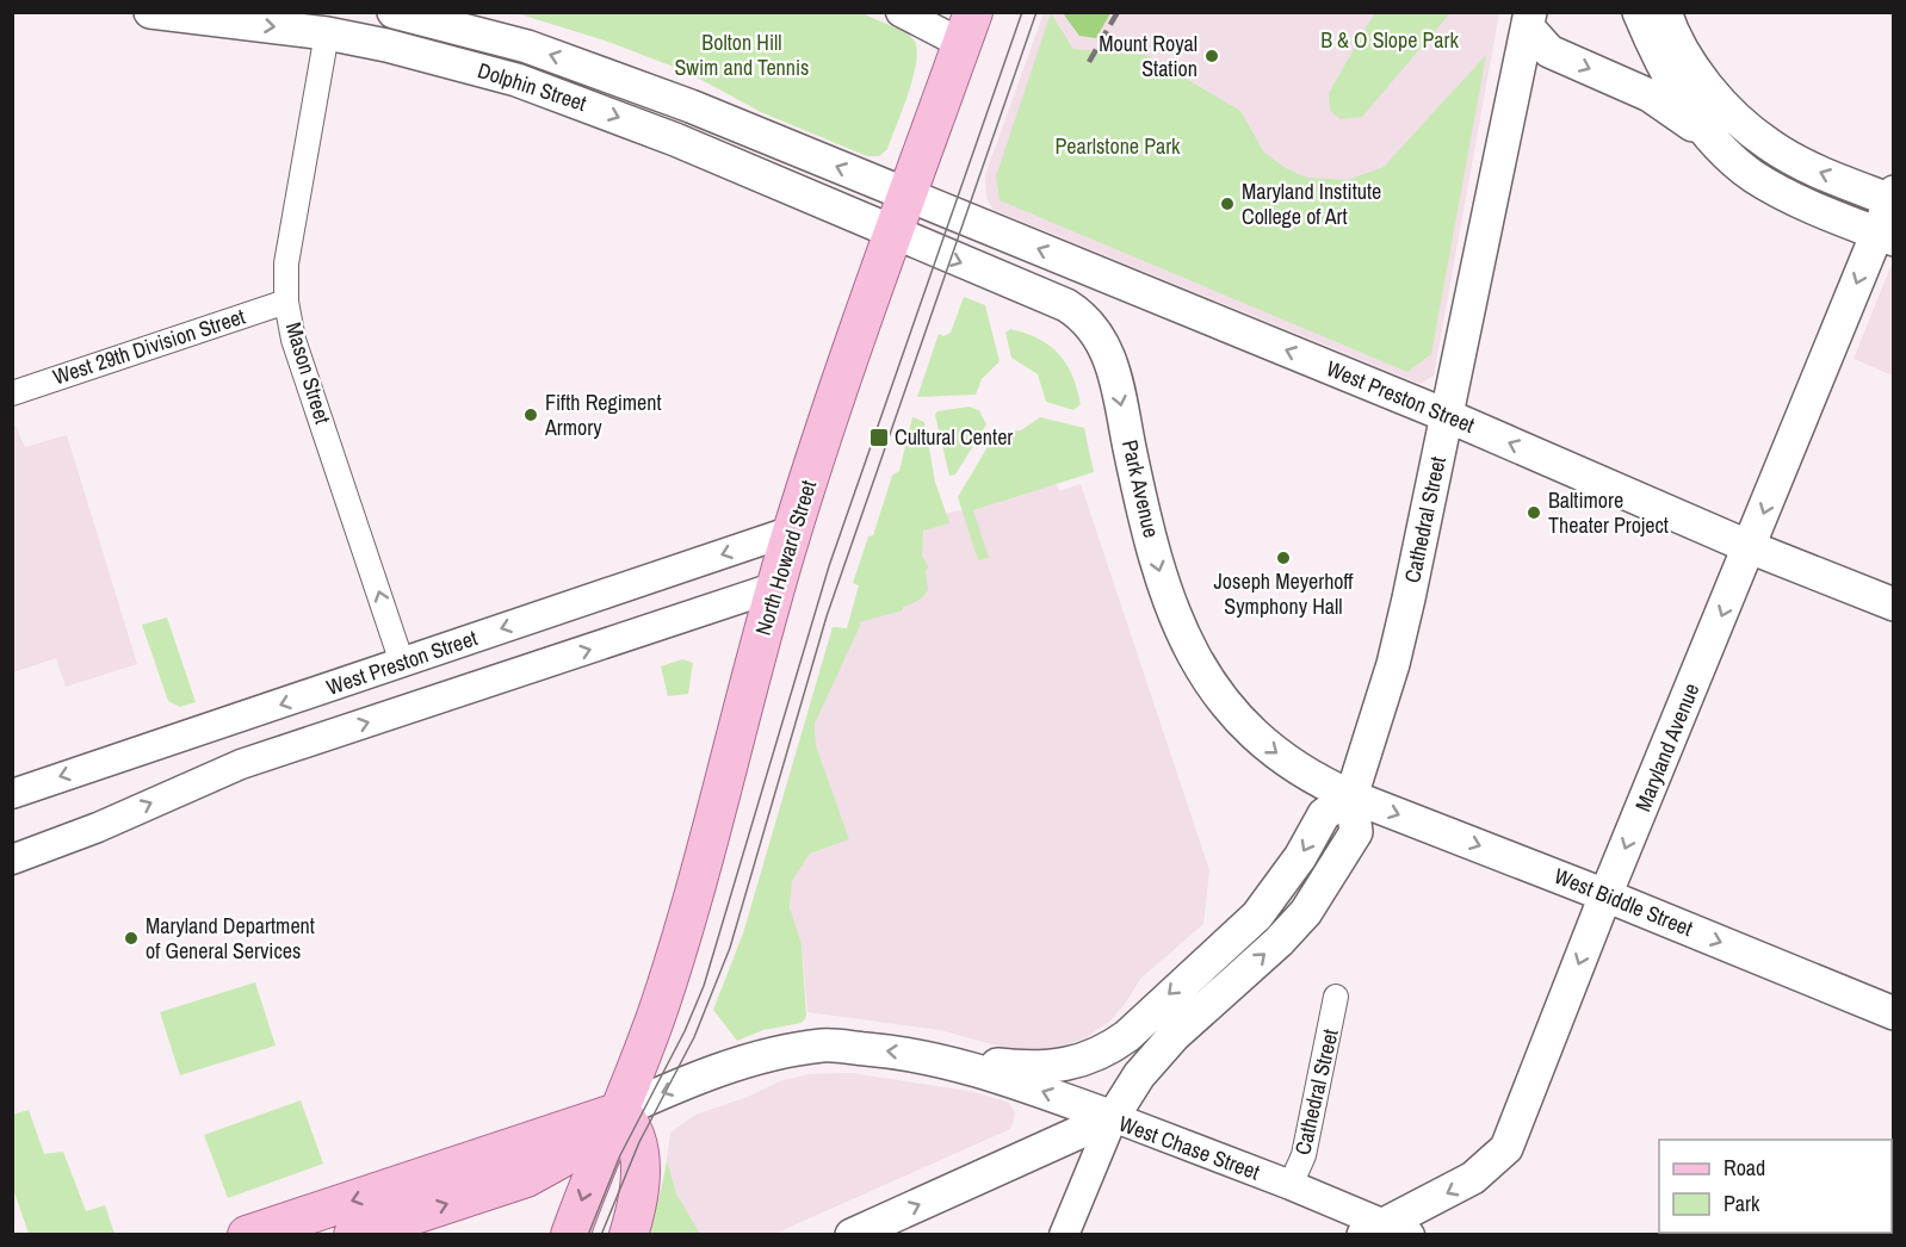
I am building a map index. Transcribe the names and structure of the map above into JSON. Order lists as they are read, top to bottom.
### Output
{
  "streets": {
    "main road": [
      "Dolphin Street",
      "West Preston Street",
      "Park Avenue",
      "Cathedral Street",
      "North Howard Street",
      "Maryland Avenue",
      "West Biddle Street",
      "West Chase Street"
    ],
    "street": ["West 29th Division Street", "Mason Street"]
  },
  "crossings": [
    ["Dolphin Street", "Mason Street"],
    ["Dolphin Street", "West Preston Street"],
    ["Dolphin Street", "Park Avenue"],
    ["Dolphin Street", "North Howard Street"],
    ["West 29th Division Street", "Mason Street"],
    ["Mason Street", "West Preston Street"],
    ["West Preston Street", "Cathedral Street"],
    ["West Preston Street", "North Howard Street"],
    ["West Preston Street", "Maryland Avenue"],
    ["Park Avenue", "Cathedral Street"],
    ["Park Avenue", "North Howard Street"],
    ["Park Avenue", "West Biddle Street"],
    ["Cathedral Street", "West Biddle Street"],
    ["Cathedral Street", "West Chase Street"],
    ["Maryland Avenue", "West Biddle Street"],
    ["Maryland Avenue", "West Chase Street"]
  ],
  "one_way": [
    "Mason Street",
    "Park Avenue",
    "Maryland Avenue",
    "West Biddle Street",
    "West Chase Street"
  ],
  "parks": ["B & O Slope Park", "Bolton Hill Swim and Tennis", "Pearlstone Park"],
  "places": {
    "other": [
      "Mount Royal Station",
      "Maryland Institute College of Art",
      "Fifth Regiment Armory",
      "Baltimore Theater Project",
      "Joseph Meyerhoff Symphony Hall",
      "Maryland Department of General Services"
    ],
    "transit": ["Cultural Center"]
  },
  "legend": ["Road", "Park"]
}
